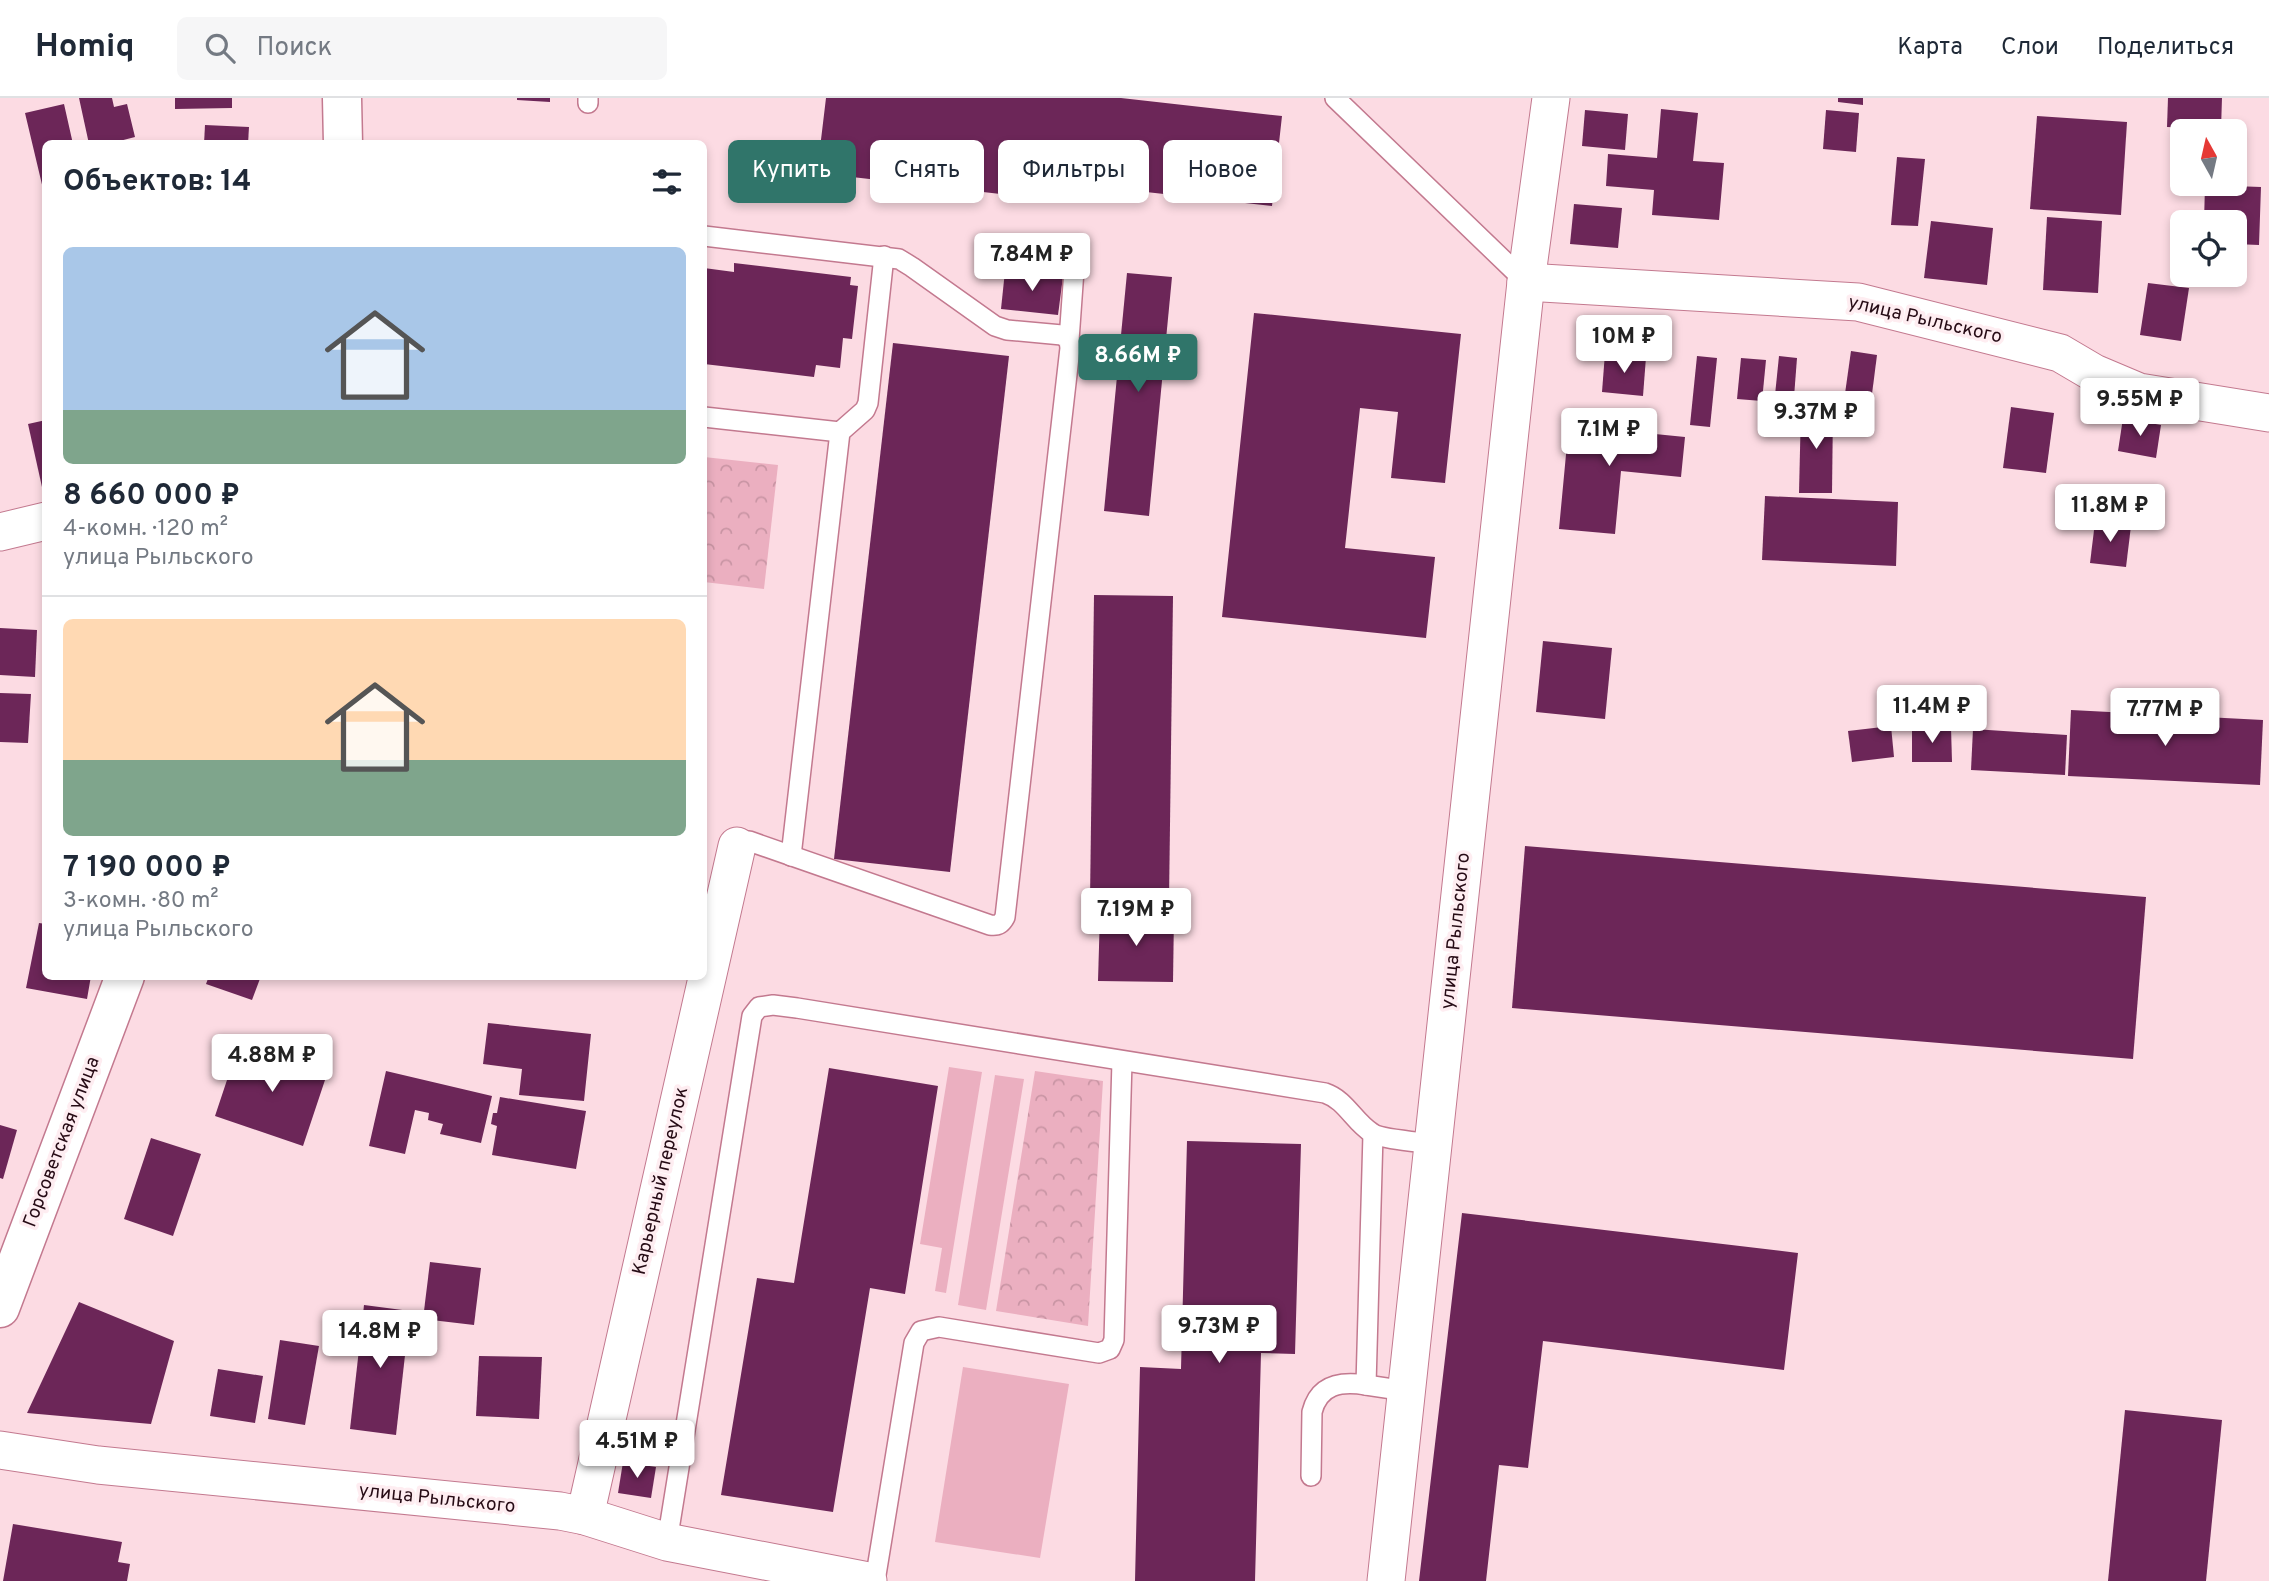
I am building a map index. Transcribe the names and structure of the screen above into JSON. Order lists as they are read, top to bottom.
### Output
{
  "streets": {
    "street": ["улица Рыльского", "Горсоветская улица", "Карьерный переулок"]
  },
  "crossings": [
    ["улица Рыльского", "Карьерный переулок"]
  ],
  "north": "top",
  "page": {
    "header": "Homiq",
    "search": "Поиск",
    "nav": ["Карта", "Слои", "Поделиться"],
    "chip": [
      "Купить",
      "Снять",
      "Фильтры",
      "Новое"
    ],
    "heading": "Объектов: 14",
    "list": [
      {
        "name": "8 660 000 ₽",
        "note": "4-комн. · 120 m² · улица Рыльского"
      },
      {
        "name": "7 190 000 ₽",
        "note": "3-комн. · 80 m² · улица Рыльского"
      }
    ],
    "price": [
      "7.84M ₽",
      "10M ₽",
      "8.66M ₽",
      "9.55M ₽",
      "9.37M ₽",
      "7.1M ₽",
      "11.8M ₽",
      "11.4M ₽",
      "7.77M ₽",
      "7.19M ₽",
      "4.88M ₽",
      "9.73M ₽",
      "14.8M ₽",
      "4.51M ₽"
    ]
  }
}
